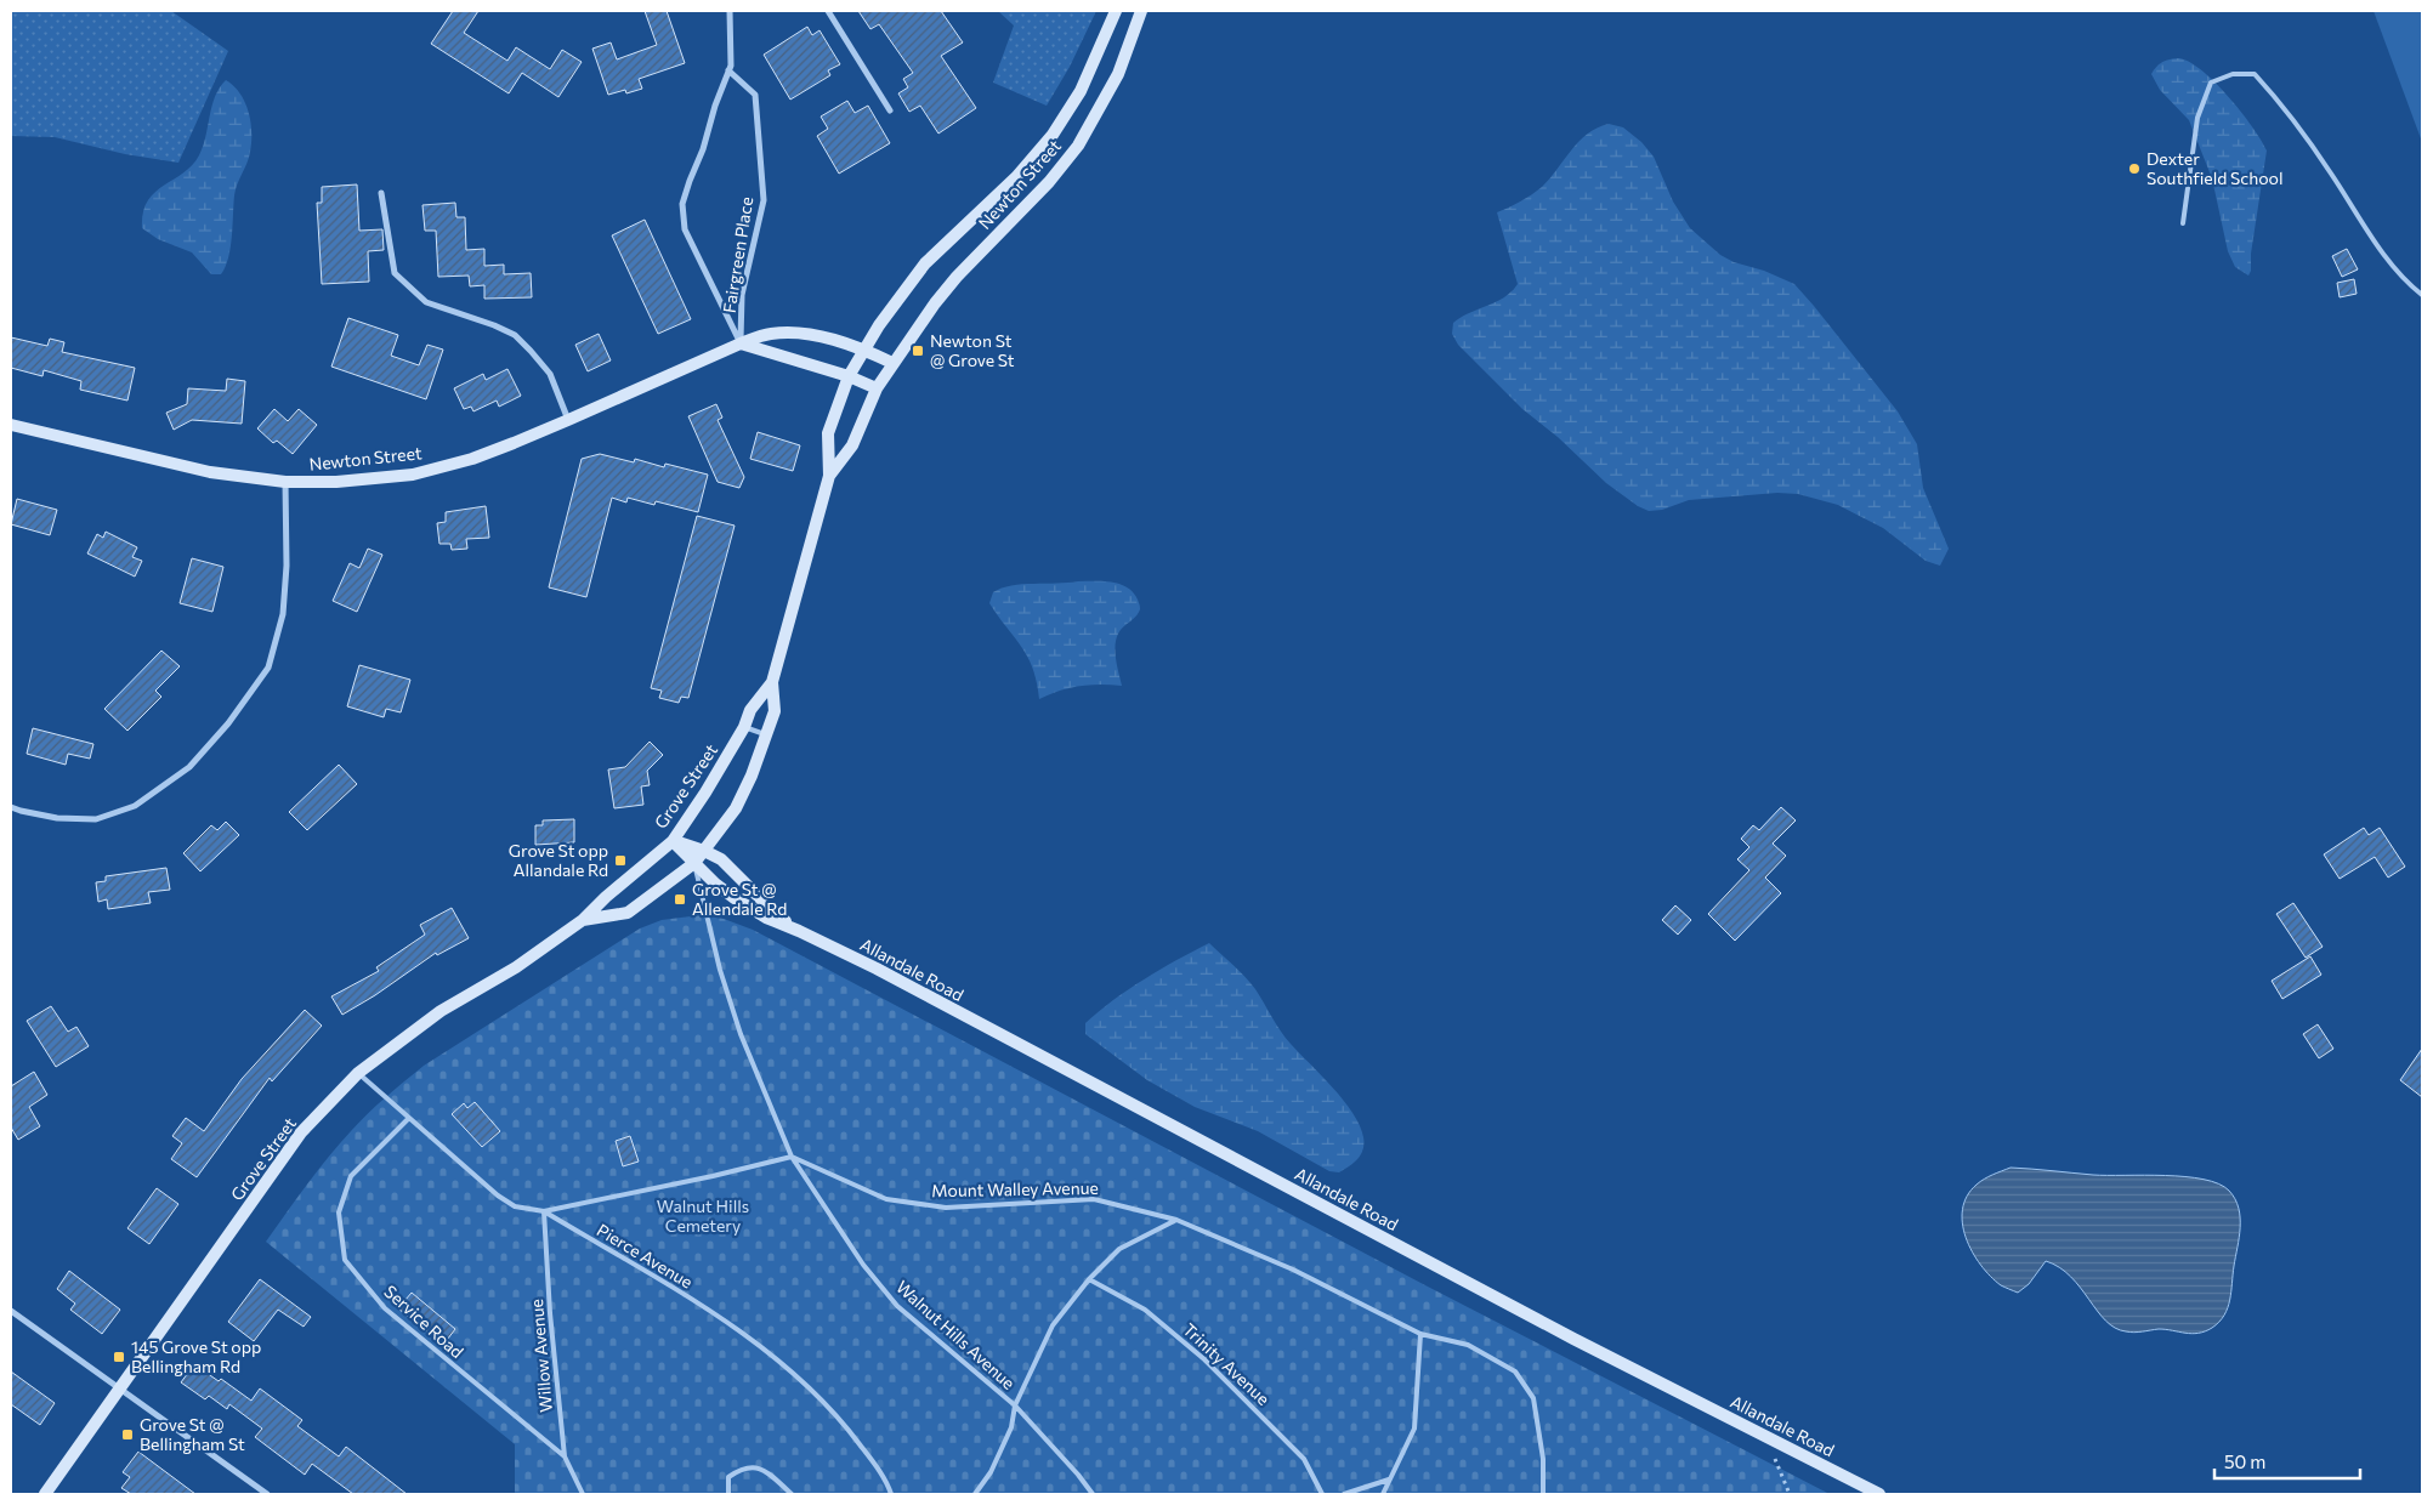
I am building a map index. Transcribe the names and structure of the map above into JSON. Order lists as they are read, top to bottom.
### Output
{
  "streets": {
    "main road": ["Newton Street", "Grove Street", "Allandale Road"],
    "street": ["Fairgreen Place"],
    "lane": [
      "Mount Walley Avenue",
      "Pierce Avenue",
      "Service Road",
      "Walnut Hills Avenue",
      "Willow Avenue",
      "Trinity Avenue"
    ]
  },
  "crossings": [
    ["Newton Street", "Fairgreen Place"],
    ["Newton Street", "Grove Street"],
    ["Grove Street", "Allandale Road"],
    ["Grove Street", "Pierce Avenue"],
    ["Mount Walley Avenue", "Walnut Hills Avenue"],
    ["Pierce Avenue", "Service Road"],
    ["Pierce Avenue", "Willow Avenue"],
    ["Service Road", "Willow Avenue"]
  ],
  "parks": ["Walnut Hills Cemetery"],
  "places": {
    "other": ["Dexter Southfield School"],
    "transit": [
      "Newton St @ Grove St",
      "Grove St opp Allandale Rd",
      "Grove St @ Allendale Rd",
      "145 Grove St opp Bellingham Rd",
      "Grove St @ Bellingham St"
    ]
  },
  "scale_bar": "50 m"
}
